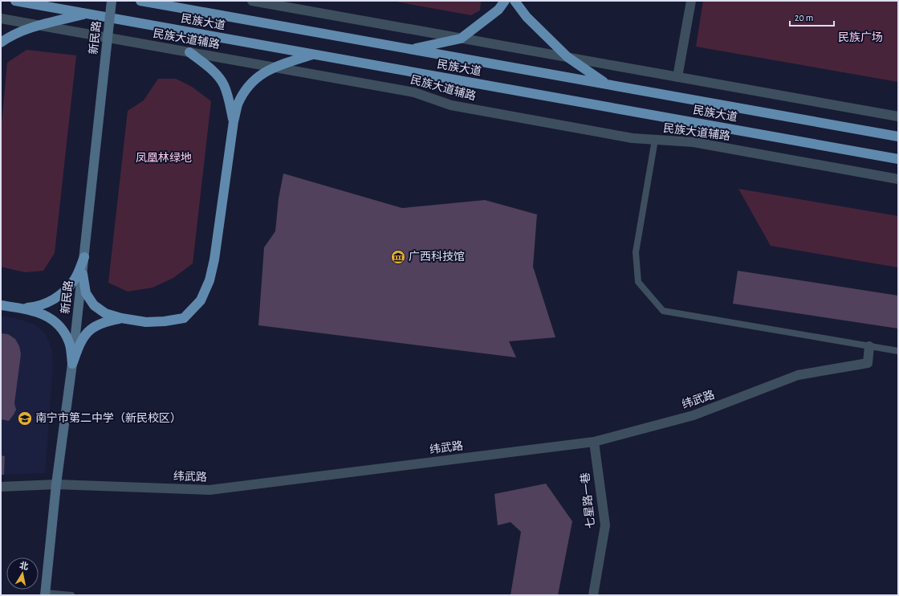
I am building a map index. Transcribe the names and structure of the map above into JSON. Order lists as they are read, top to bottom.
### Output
{
  "streets": {
    "highway": ["民族大道"],
    "main road": ["新民路"],
    "street": ["民族大道辅路", "纬武路", "七星路一巷"]
  },
  "crossings": [
    ["新民路", "纬武路"],
    ["纬武路", "七星路一巷"]
  ],
  "parks": ["民族广场", "凤凰林绿地"],
  "places": {
    "museum": ["广西科技馆"],
    "school or university": ["南宁市第二中学（新民校区）"]
  },
  "scale_bar": "20 m",
  "north": "top"
}
